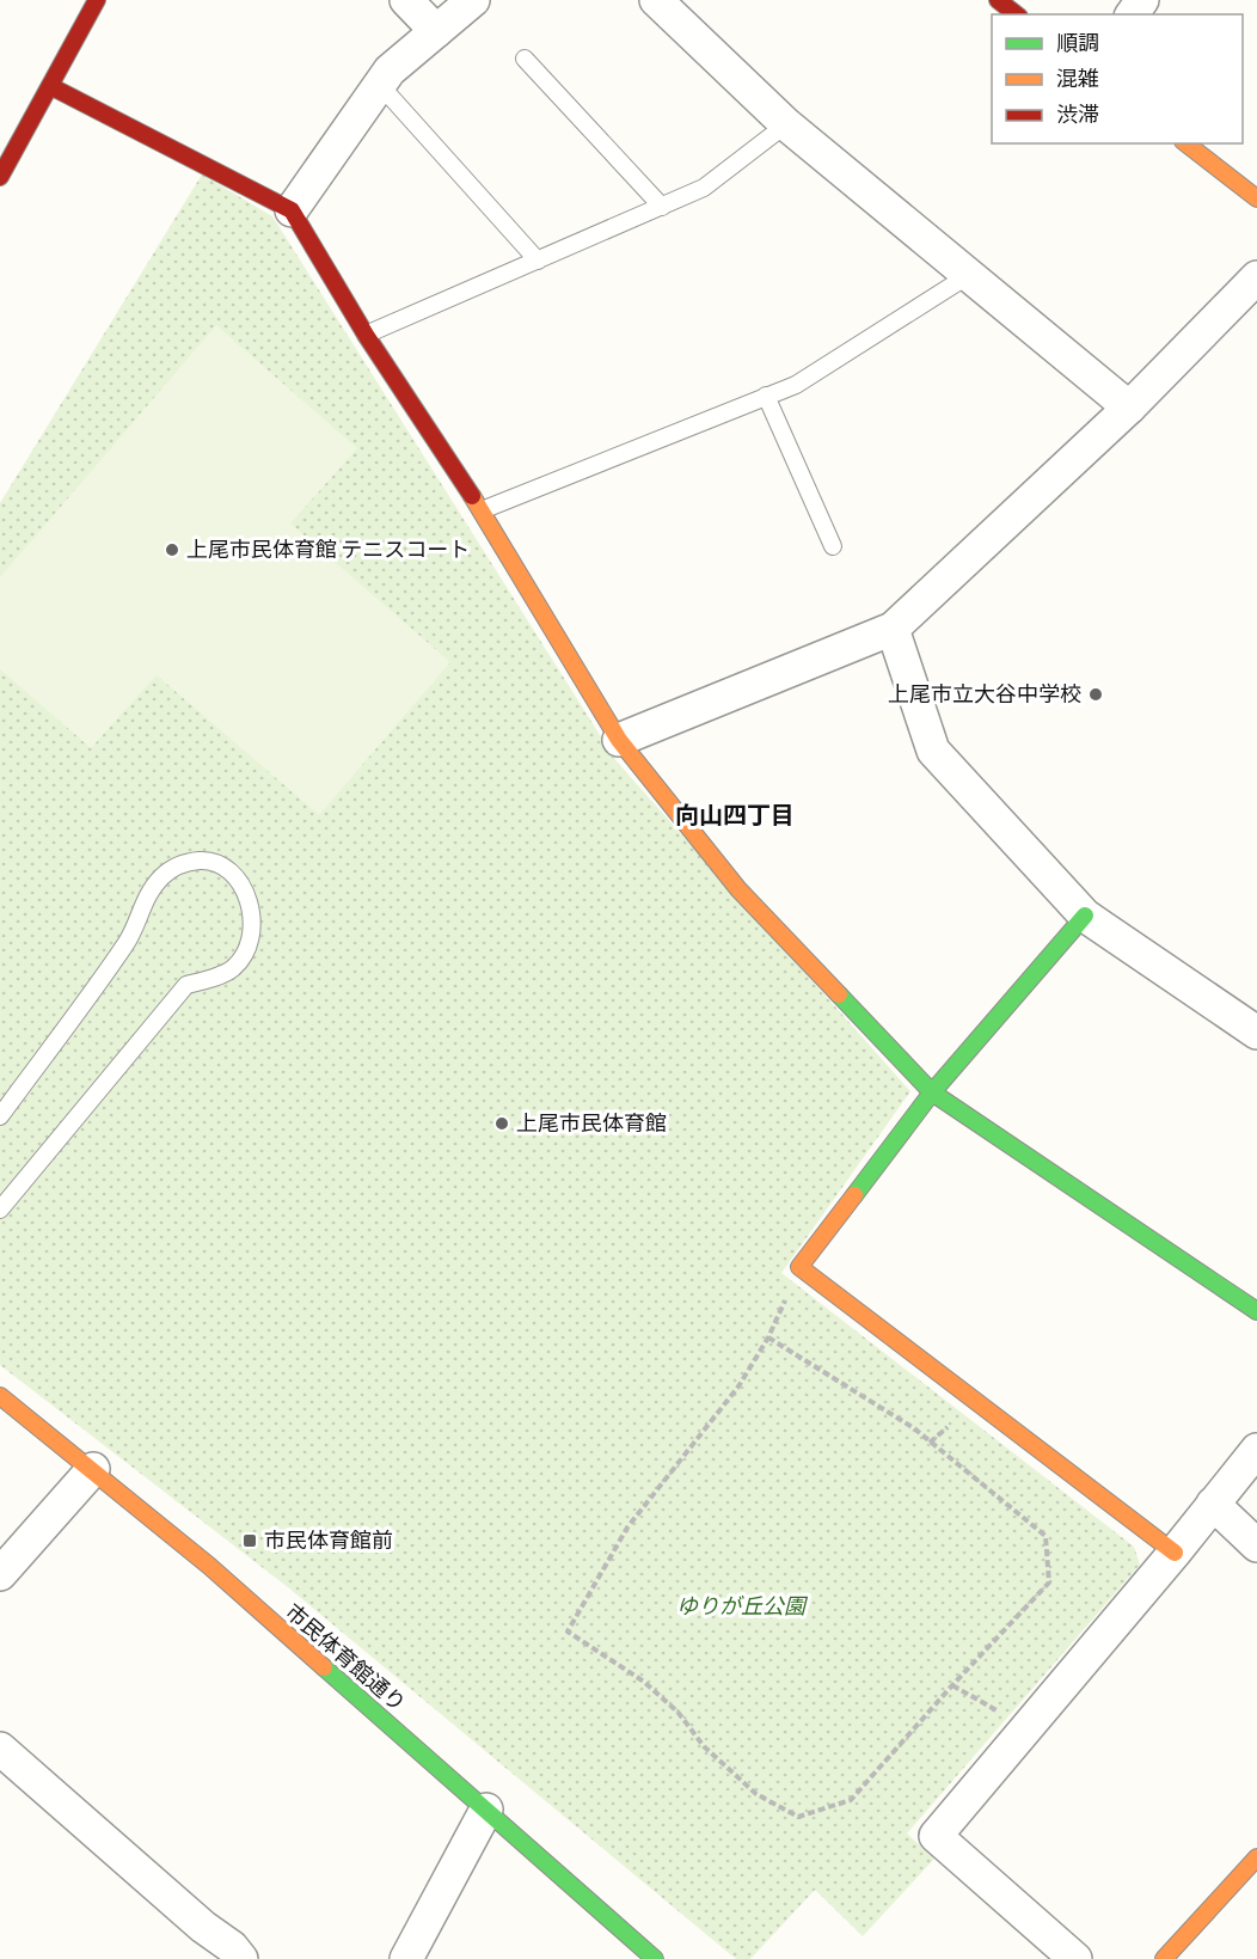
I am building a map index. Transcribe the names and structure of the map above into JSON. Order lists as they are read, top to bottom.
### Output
{
  "streets": {
    "street": ["市民体育館通り"]
  },
  "districts": ["向山四丁目"],
  "parks": ["ゆりが丘公園"],
  "places": {
    "other": ["上尾市民体育館 テニスコート", "上尾市立大谷中学校", "上尾市民体育館"],
    "transit": ["市民体育館前"]
  },
  "legend": ["順調", "混雑", "渋滞"]
}
